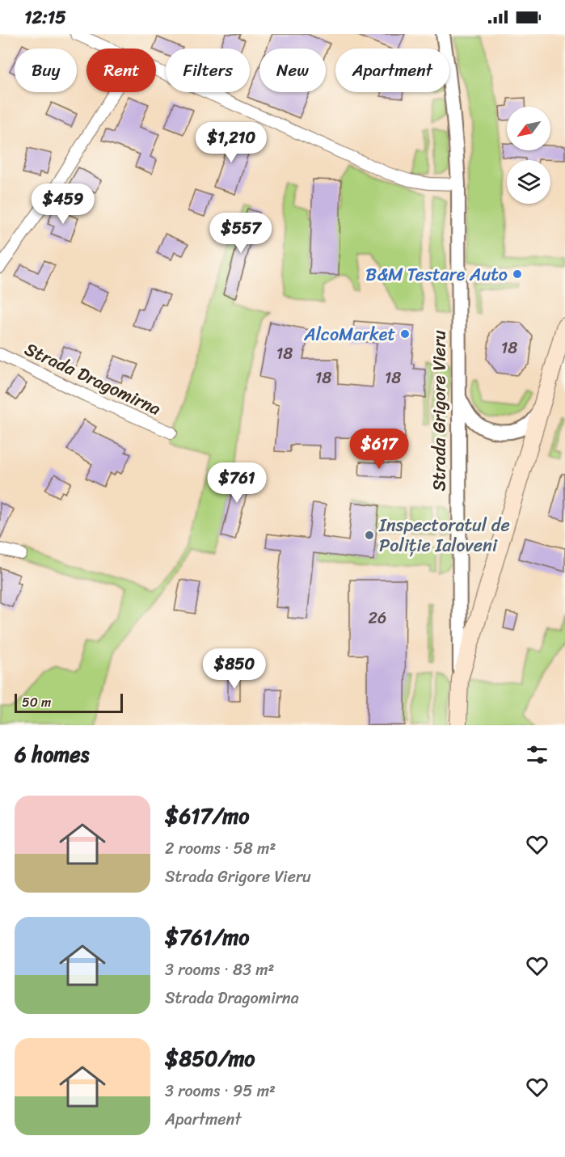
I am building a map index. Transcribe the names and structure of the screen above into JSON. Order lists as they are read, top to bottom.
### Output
{
  "streets": {
    "main road": ["Strada Grigore Vieru"],
    "street": ["Strada Dragomirna"]
  },
  "places": ["B&M Testare Auto", "AlcoMarket", "Inspectoratul de Poliție Ialoveni"],
  "house_numbers": [
    "18",
    "18",
    "18",
    "18",
    "26"
  ],
  "scale_bar": "50 m",
  "north": "bottom left",
  "page": {
    "status": "12:15",
    "chip": [
      "Buy",
      "Rent",
      "Filters",
      "New",
      "Apartment"
    ],
    "price": [
      "$1,210",
      "$459",
      "$557",
      "$617",
      "$761",
      "$850"
    ],
    "scale": "50 m",
    "heading": "6 homes",
    "list": [
      {
        "name": "$617/mo",
        "note": "2 rooms · 58 m² · Strada Grigore Vieru"
      },
      {
        "name": "$761/mo",
        "note": "3 rooms · 83 m² · Strada Dragomirna"
      },
      {
        "name": "$850/mo",
        "note": "3 rooms · 95 m² · Apartment"
      }
    ]
  }
}
